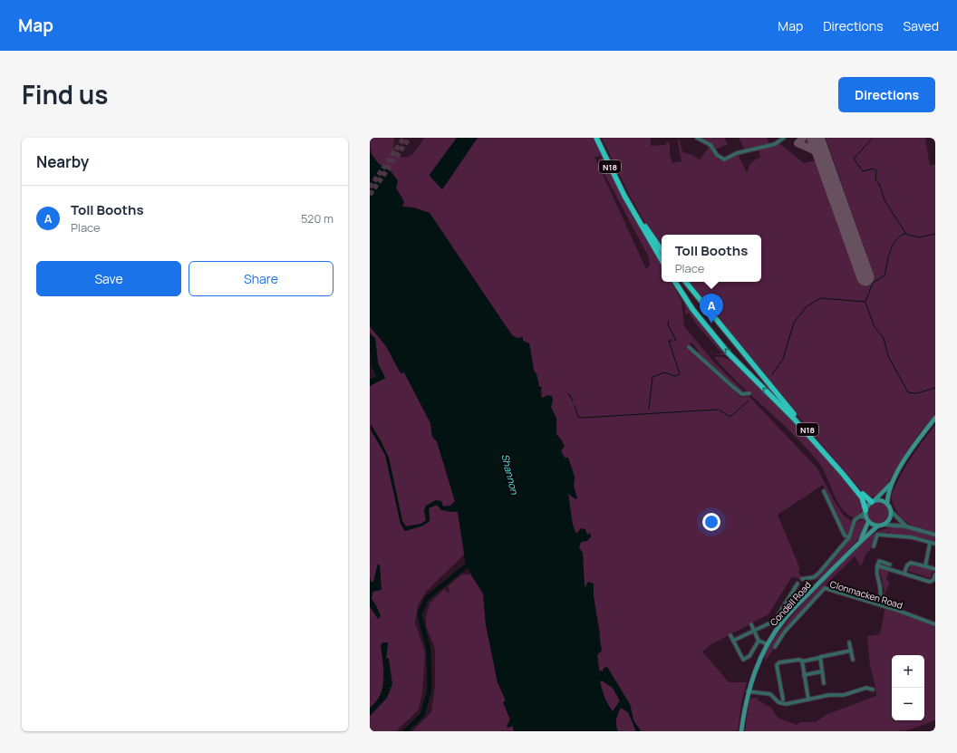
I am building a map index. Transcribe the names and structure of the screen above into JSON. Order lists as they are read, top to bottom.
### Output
{
  "streets": {
    "highway": ["N18"],
    "main road": ["Condell Road"],
    "street": ["Clonmacken Road"]
  },
  "crossings": [
    ["N18", "Condell Road"]
  ],
  "water": ["Shannon"],
  "page": {
    "header": "Map",
    "nav": ["Map", "Directions", "Saved"],
    "title": "Find us",
    "buttons": [
      "Directions",
      ["Save", "Share"]
    ],
    "heading": "Nearby",
    "list": [
      {
        "mark": "A",
        "name": "Toll Booths",
        "note": "Place",
        "value": "520 m"
      }
    ],
    "popup": ["Toll Booths", "Place"],
    "pins": "A",
    "map_buttons": ["+", "−"]
  }
}
